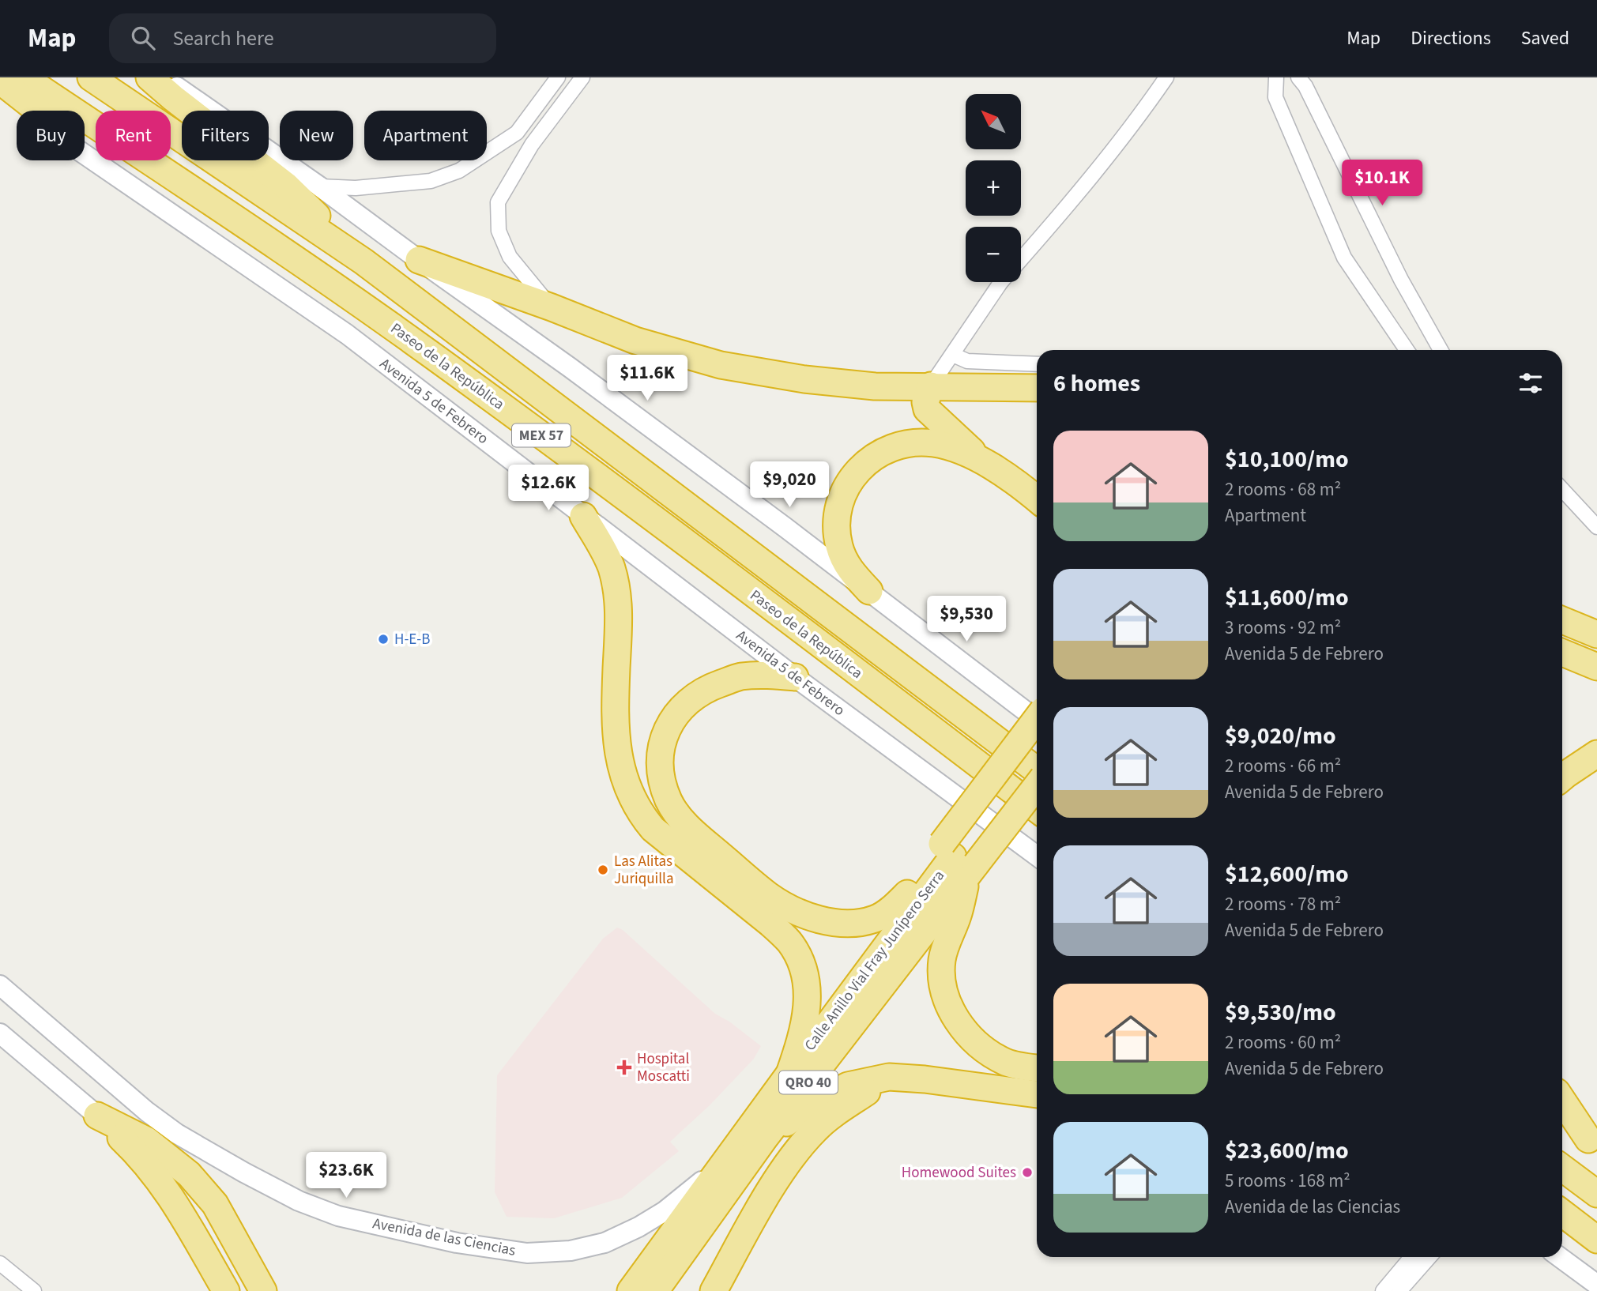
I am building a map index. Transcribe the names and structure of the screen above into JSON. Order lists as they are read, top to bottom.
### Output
{
  "streets": {
    "highway": [
      "Paseo de la República",
      "MEX 57",
      "Calle Anillo Vial Fray Junípero Serra",
      "QRO 40"
    ],
    "main road": ["Avenida 5 de Febrero", "Avenida de las Ciencias"]
  },
  "crossings": [
    ["Calle Anillo Vial Fray Junípero Serra", "Avenida de las Ciencias"]
  ],
  "places": {
    "other": ["H-E-B", "Las Alitas Juriquilla", "Homewood Suites"],
    "health": ["Hospital Moscatti"]
  },
  "north": "top left",
  "page": {
    "header": "Map",
    "search": "Search here",
    "nav": ["Map", "Directions", "Saved"],
    "map_buttons": ["+", "−"],
    "chip": [
      "Buy",
      "Rent",
      "Filters",
      "New",
      "Apartment"
    ],
    "price": [
      "$10.1K",
      "$11.6K",
      "$9,020",
      "$12.6K",
      "$9,530",
      "$23.6K"
    ],
    "heading": "6 homes",
    "list": [
      {
        "name": "$10,100/mo",
        "note": "2 rooms · 68 m² · Apartment"
      },
      {
        "name": "$11,600/mo",
        "note": "3 rooms · 92 m² · Avenida 5 de Febrero"
      },
      {
        "name": "$9,020/mo",
        "note": "2 rooms · 66 m² · Avenida 5 de Febrero"
      },
      {
        "name": "$12,600/mo",
        "note": "2 rooms · 78 m² · Avenida 5 de Febrero"
      },
      {
        "name": "$9,530/mo",
        "note": "2 rooms · 60 m² · Avenida 5 de Febrero"
      },
      {
        "name": "$23,600/mo",
        "note": "5 rooms · 168 m² · Avenida de las Ciencias"
      }
    ]
  }
}
